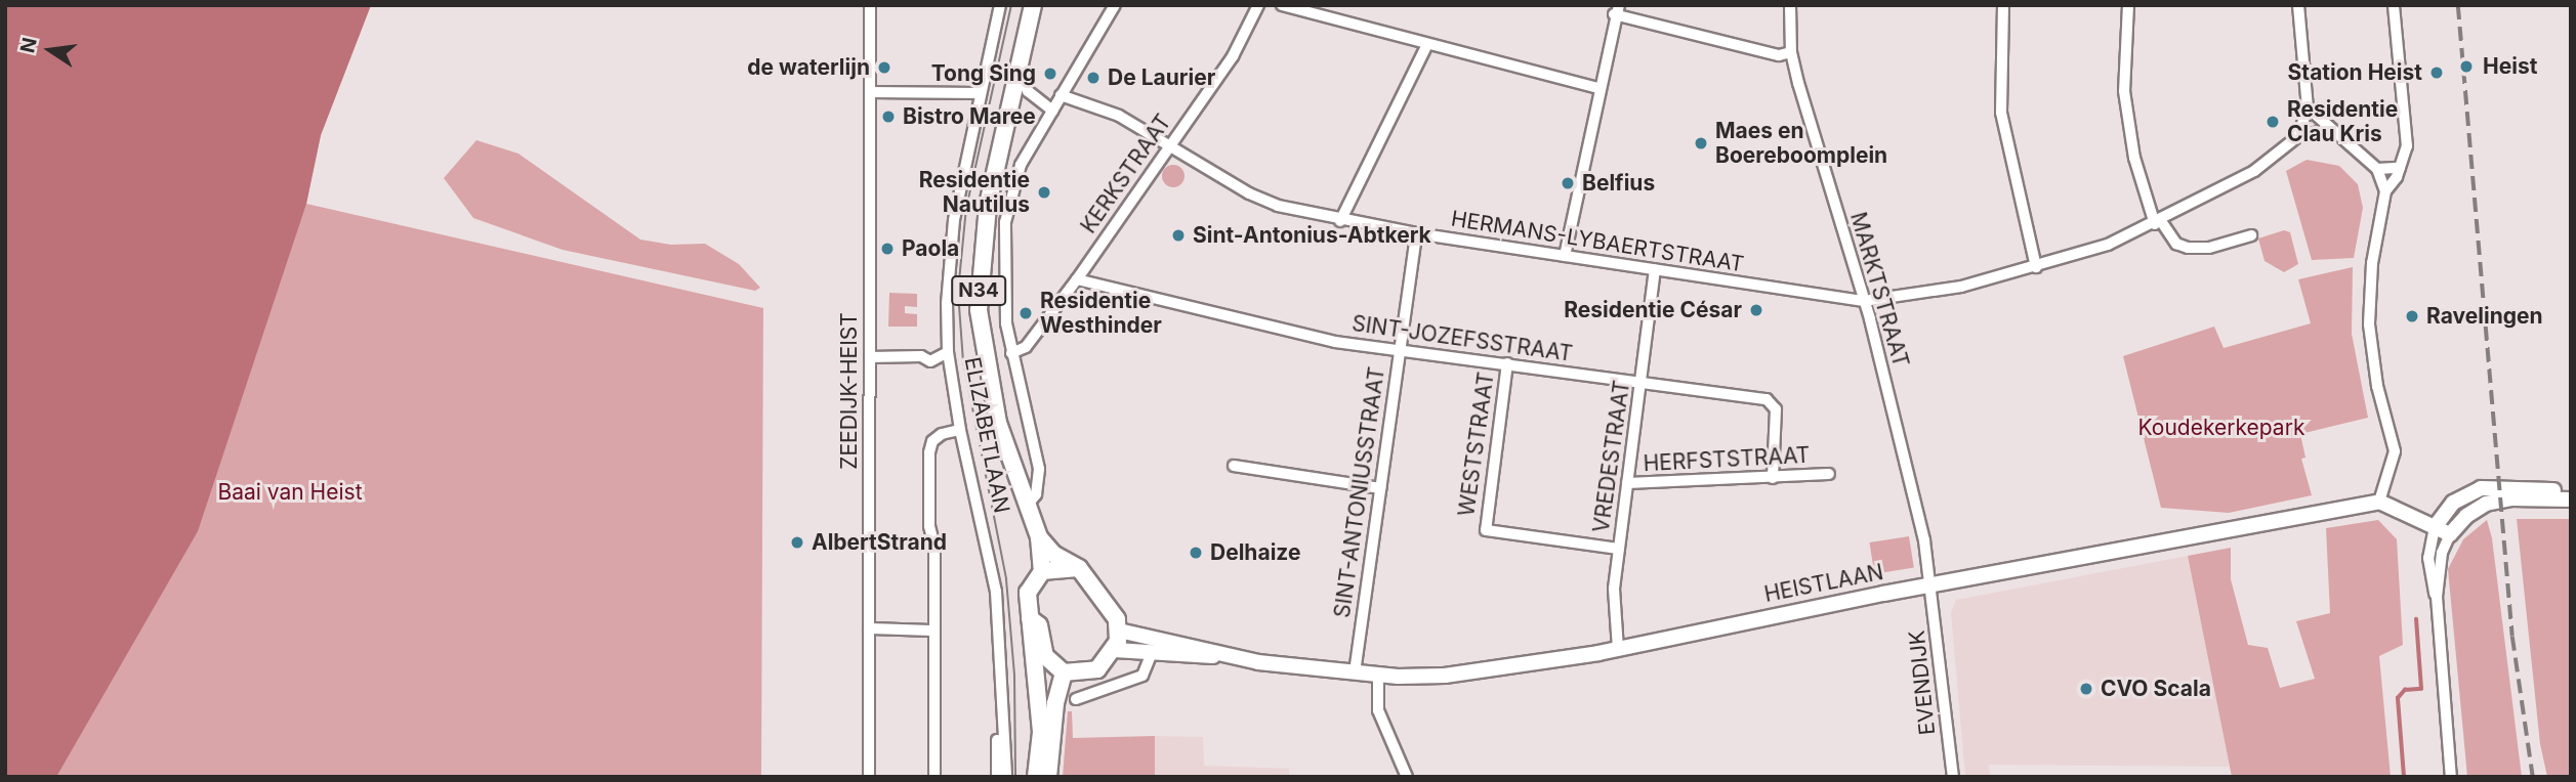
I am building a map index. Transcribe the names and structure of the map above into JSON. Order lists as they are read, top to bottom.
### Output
{
  "streets": {
    "main road": ["N34", "HEISTLAAN"],
    "street": [
      "KERKSTRAAT",
      "HERMANS-LYBAERTSTRAAT",
      "MARKTSTRAAT",
      "SINT-JOZEFSSTRAAT",
      "ZEEDIJK-HEIST",
      "ELIZABETLAAN",
      "WESTSTRAAT",
      "VREDESTRAAT",
      "HERFSTSTRAAT",
      "SINT-ANTONIUSSTRAAT",
      "EVENDIJK"
    ]
  },
  "crossings": [
    ["KERKSTRAAT", "HERMANS-LYBAERTSTRAAT"],
    ["KERKSTRAAT", "SINT-JOZEFSSTRAAT"],
    ["HERMANS-LYBAERTSTRAAT", "MARKTSTRAAT"],
    ["HERMANS-LYBAERTSTRAAT", "VREDESTRAAT"],
    ["HERMANS-LYBAERTSTRAAT", "SINT-ANTONIUSSTRAAT"],
    ["MARKTSTRAAT", "HEISTLAAN"],
    ["MARKTSTRAAT", "EVENDIJK"],
    ["N34", "HEISTLAAN"],
    ["SINT-JOZEFSSTRAAT", "WESTSTRAAT"],
    ["SINT-JOZEFSSTRAAT", "VREDESTRAAT"],
    ["SINT-JOZEFSSTRAAT", "HERFSTSTRAAT"],
    ["SINT-JOZEFSSTRAAT", "SINT-ANTONIUSSTRAAT"],
    ["WESTSTRAAT", "VREDESTRAAT"],
    ["VREDESTRAAT", "HERFSTSTRAAT"],
    ["VREDESTRAAT", "HEISTLAAN"],
    ["SINT-ANTONIUSSTRAAT", "HEISTLAAN"],
    ["HEISTLAAN", "EVENDIJK"]
  ],
  "parks": ["Koudekerkepark", "Baai van Heist"],
  "places": [
    "Heist",
    "de waterlijn",
    "Station Heist",
    "Tong Sing",
    "De Laurier",
    "Bistro Maree",
    "Residentie Clau Kris",
    "Maes en Boereboomplein",
    "Belfius",
    "Residentie Nautilus",
    "Sint-Antonius-Abtkerk",
    "Paola",
    "Residentie César",
    "Residentie Westhinder",
    "Ravelingen",
    "AlbertStrand",
    "Delhaize",
    "CVO Scala"
  ],
  "north": "left"
}
